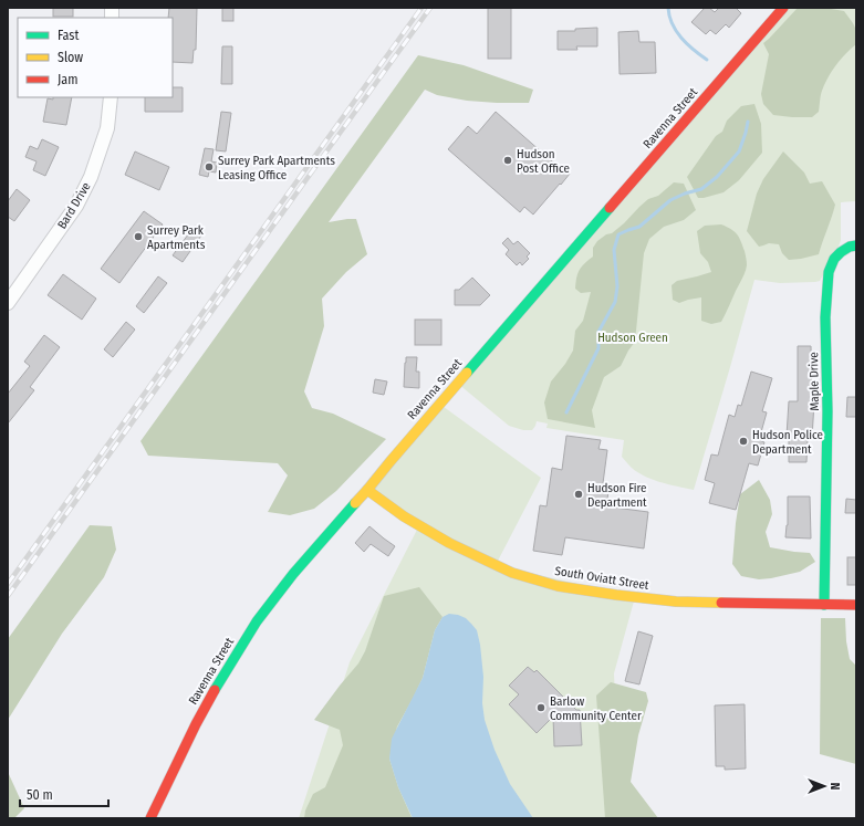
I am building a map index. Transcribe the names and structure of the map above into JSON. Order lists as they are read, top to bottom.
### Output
{
  "streets": {
    "street": [
      "Ravenna Street",
      "Bard Drive",
      "Maple Drive",
      "South Oviatt Street"
    ]
  },
  "crossings": [
    ["Ravenna Street", "South Oviatt Street"],
    ["Maple Drive", "South Oviatt Street"]
  ],
  "parks": ["Hudson Green"],
  "places": [
    "Hudson Post Office",
    "Surrey Park Apartments Leasing Office",
    "Surrey Park Apartments",
    "Hudson Police Department",
    "Hudson Fire Department",
    "Barlow Community Center"
  ],
  "legend": ["Fast", "Slow", "Jam"],
  "scale_bar": "50 m",
  "north": "right"
}
